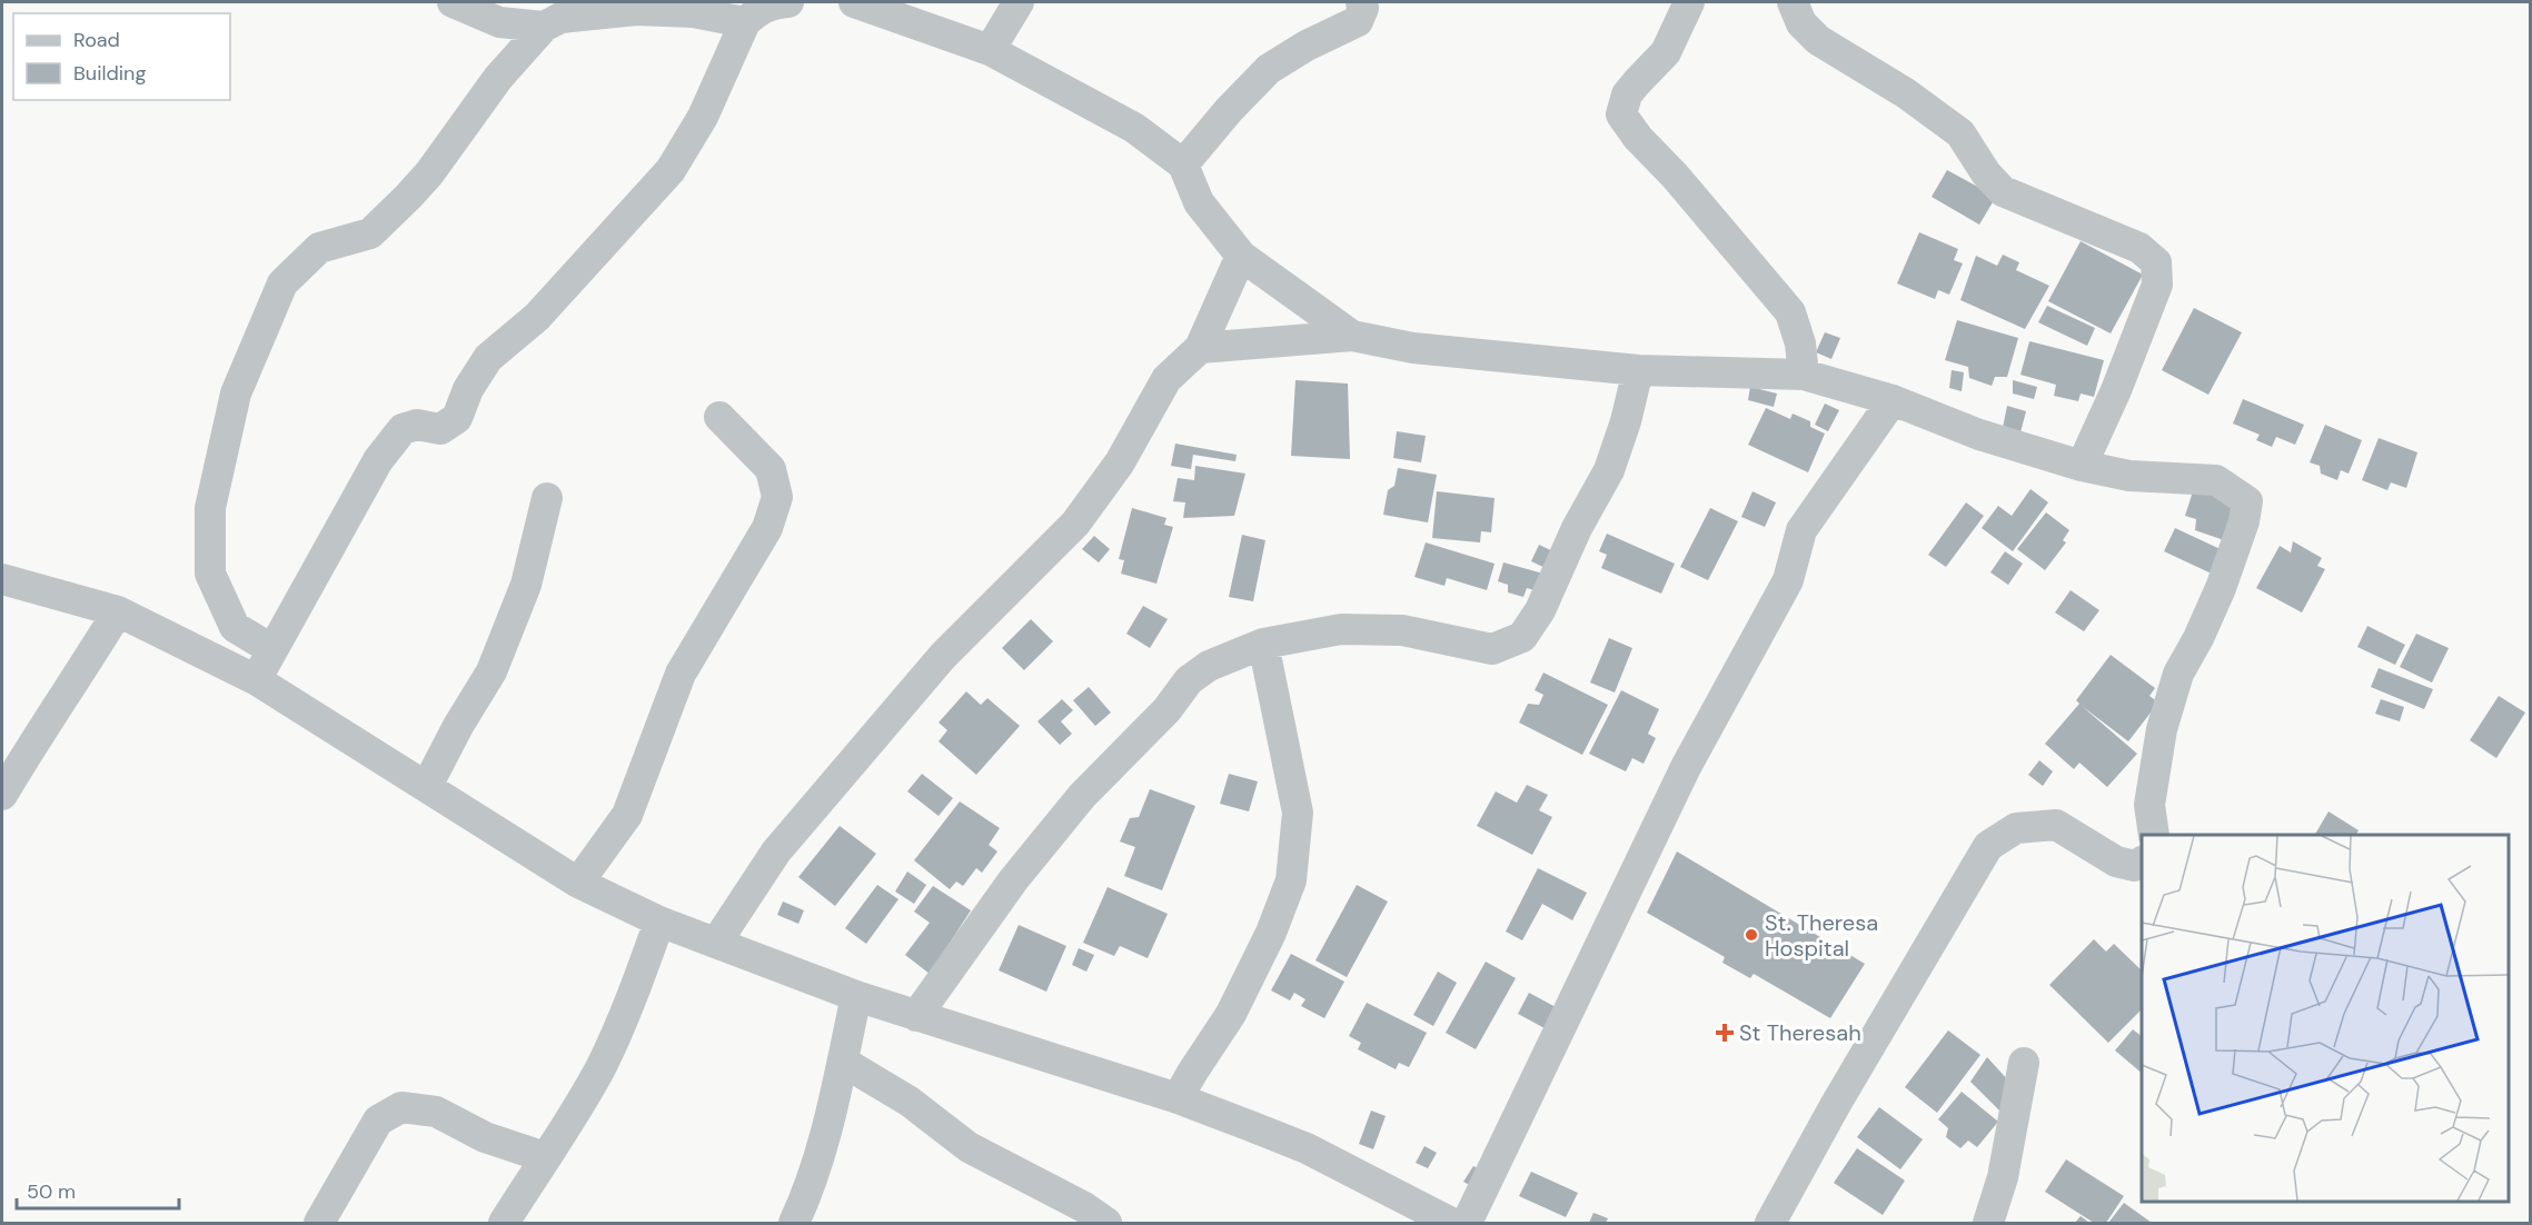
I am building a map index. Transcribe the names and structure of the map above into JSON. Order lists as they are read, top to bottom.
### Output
{
  "places": {
    "other": ["St. Theresa Hospital"],
    "health": ["St Theresah"]
  },
  "legend": ["Road", "Building"],
  "scale_bar": "50 m"
}
